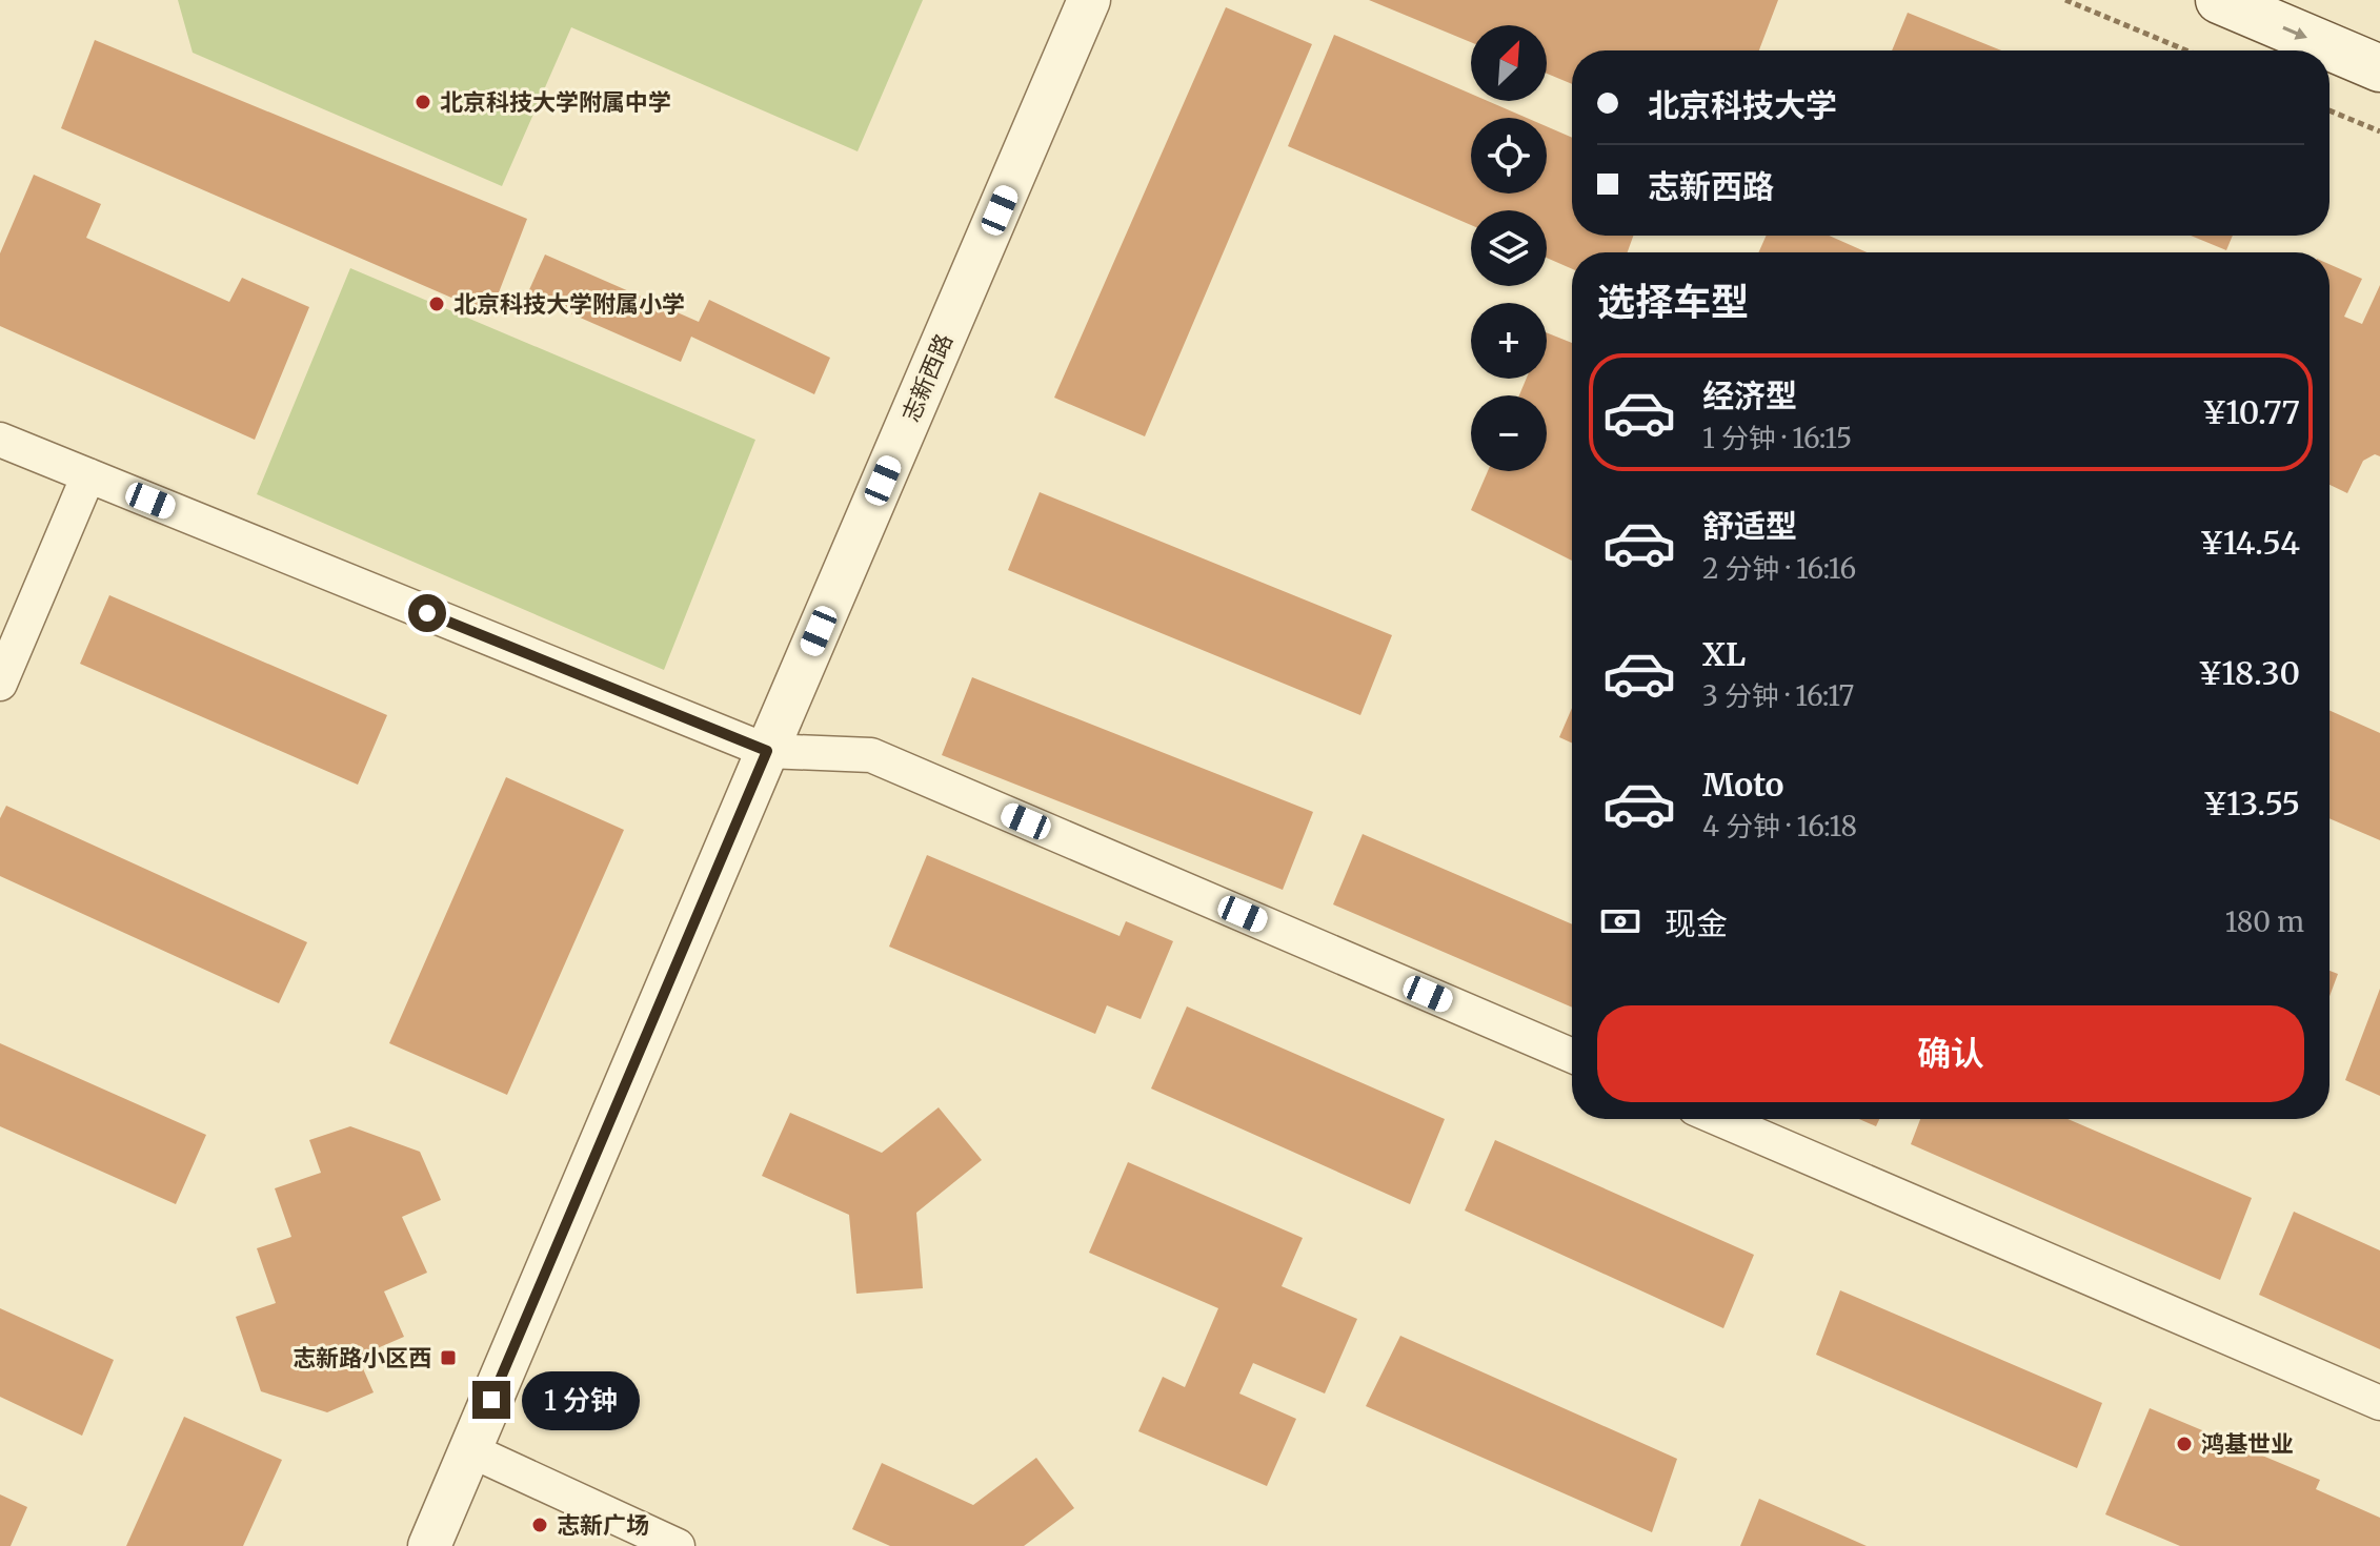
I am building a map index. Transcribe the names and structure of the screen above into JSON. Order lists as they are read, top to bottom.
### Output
{
  "streets": {
    "street": ["志新西路"]
  },
  "places": {
    "other": [
      "北京科技大学附属中学",
      "北京科技大学附属小学",
      "鸿基世业",
      "志新广场"
    ],
    "transit": ["志新路小区西"]
  },
  "north": "top right",
  "page": {
    "map_buttons": ["+", "−"],
    "banner": ["北京科技大学", "志新西路"],
    "heading": "选择车型",
    "list": [
      {
        "name": "经济型",
        "note": "1 分钟 · 16:15",
        "value": "¥10.77"
      },
      {
        "name": "舒适型",
        "note": "2 分钟 · 16:16",
        "value": "¥14.54"
      },
      {
        "name": "XL",
        "note": "3 分钟 · 16:17",
        "value": "¥18.30"
      },
      {
        "name": "Moto",
        "note": "4 分钟 · 16:18",
        "value": "¥13.55"
      }
    ],
    "pay": ["现金", "180 m"],
    "buttons": "确认",
    "bubble": "1 分钟"
  }
}
